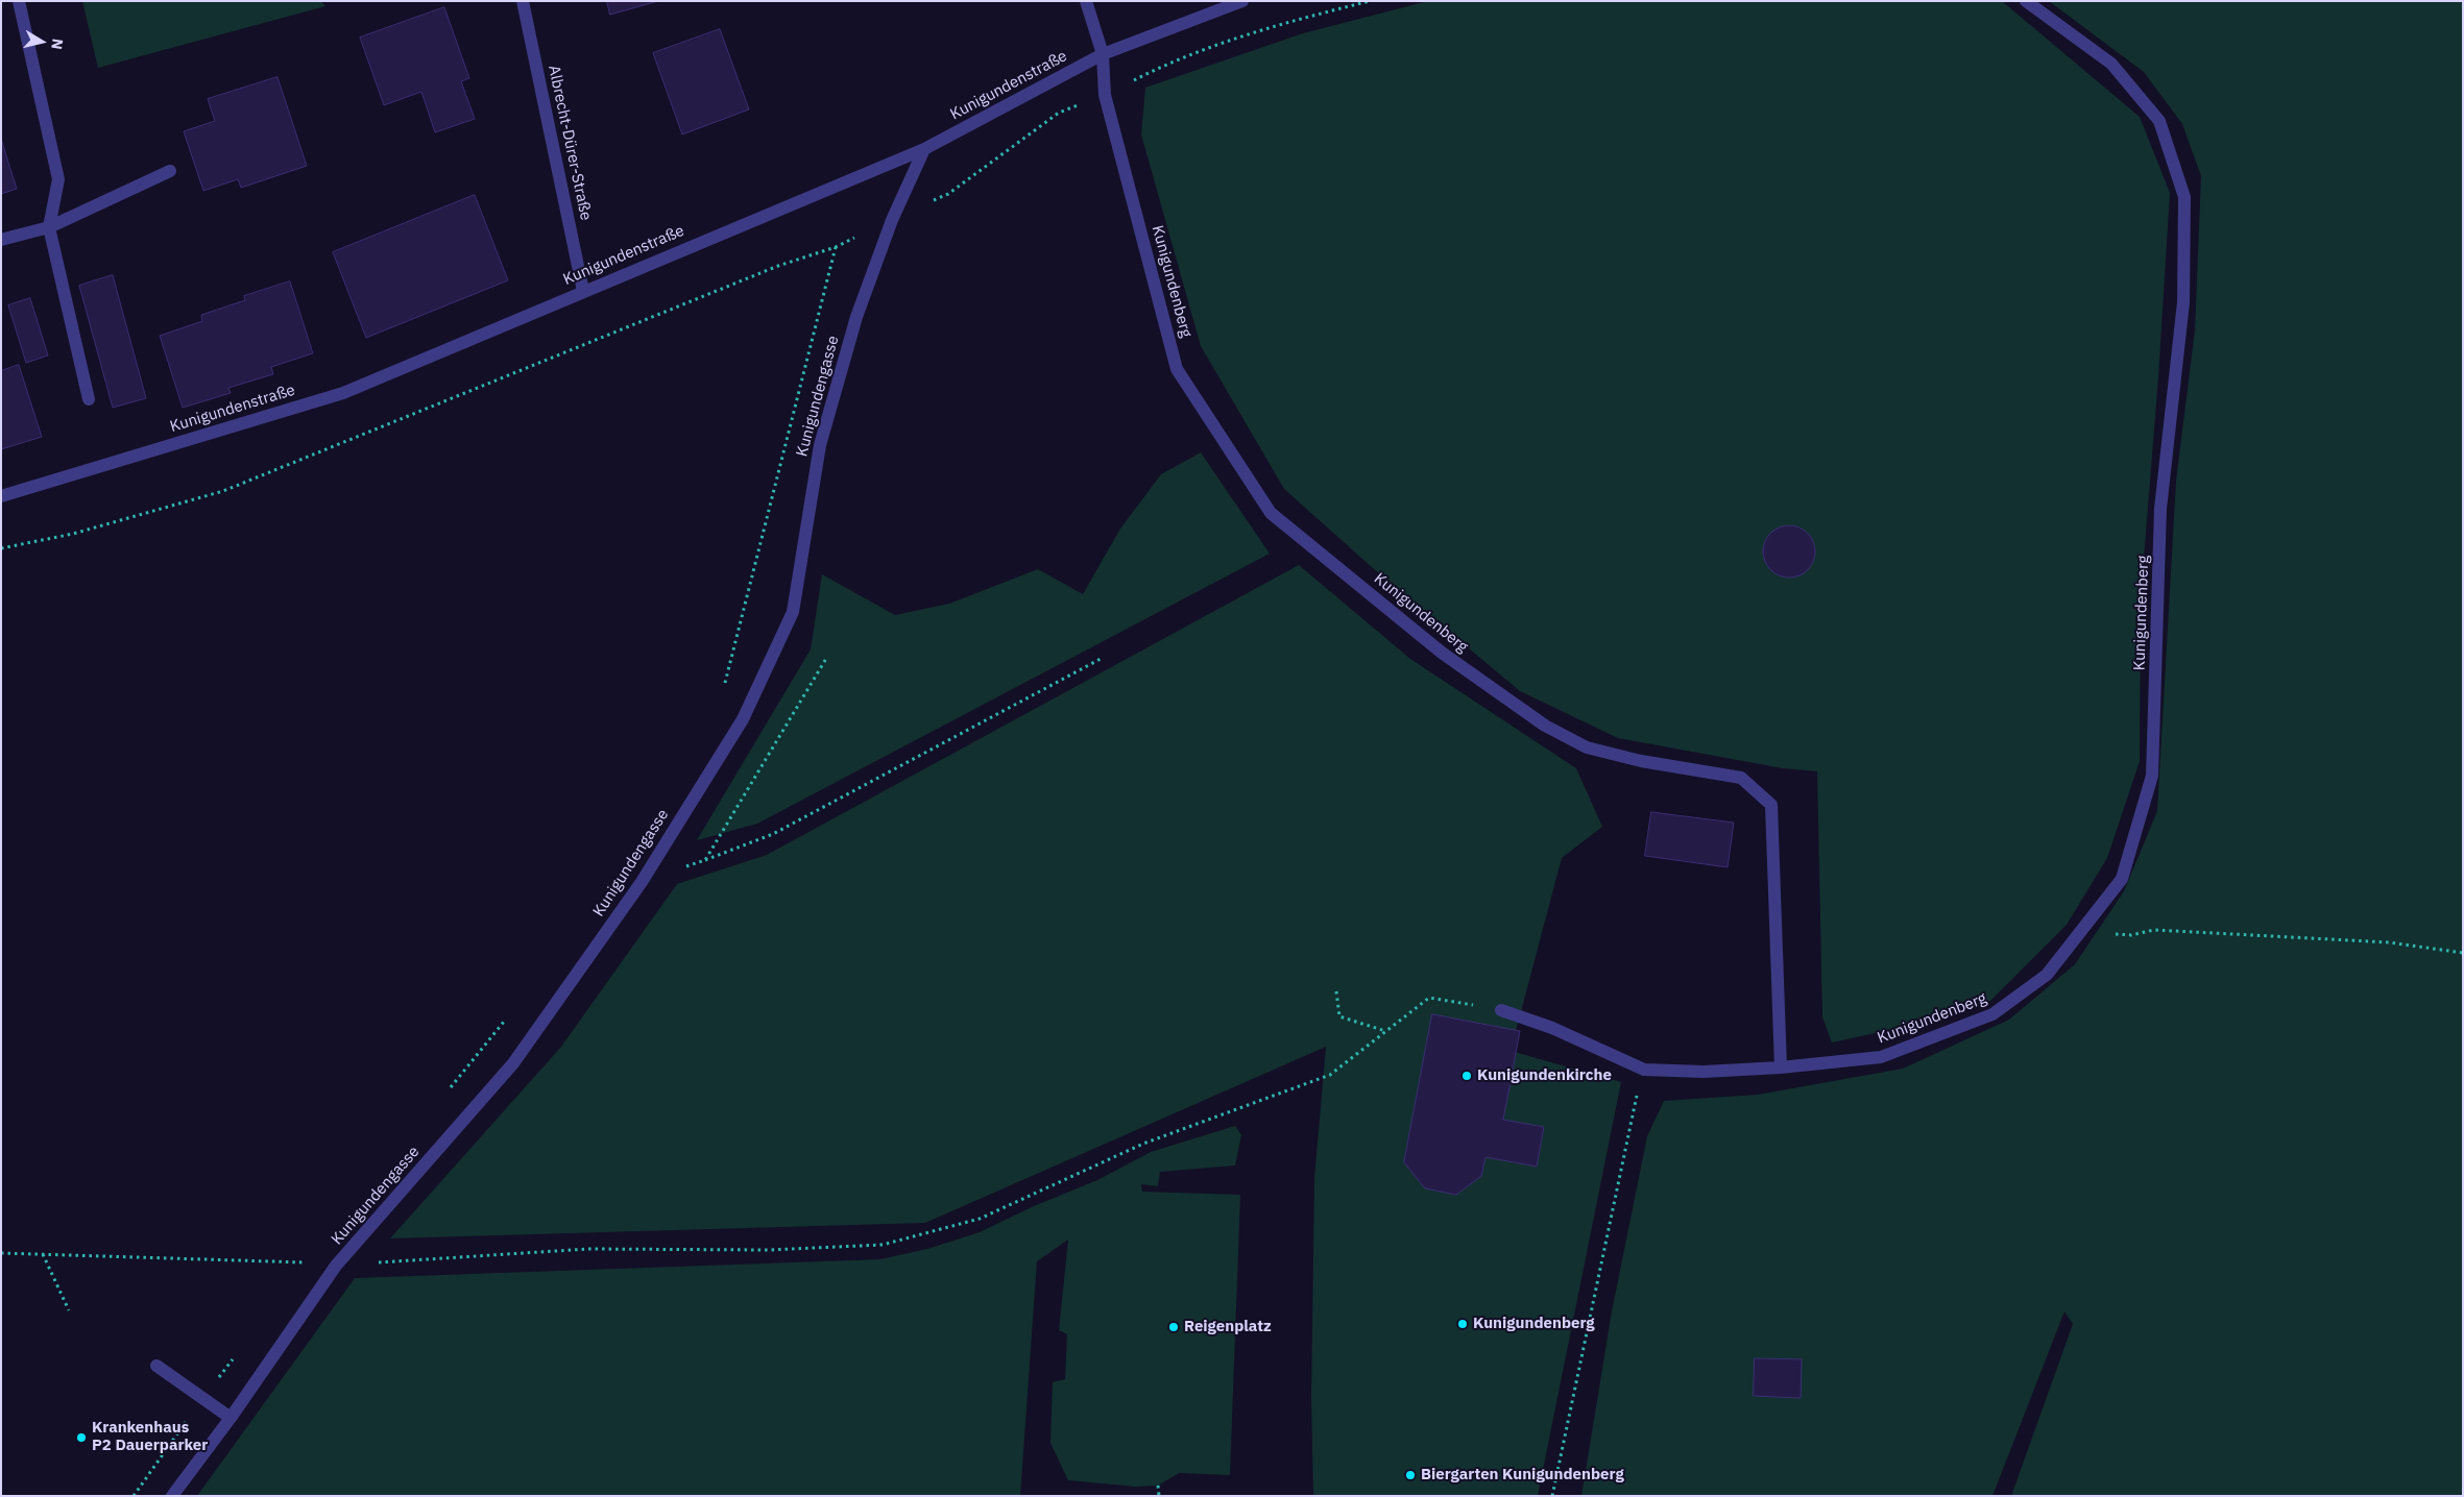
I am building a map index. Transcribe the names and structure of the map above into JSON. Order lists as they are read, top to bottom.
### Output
{
  "streets": {
    "street": [
      "Kunigundenstraße",
      "Albrecht-Dürer-Straße",
      "Kunigundenberg",
      "Kunigundengasse"
    ]
  },
  "crossings": [
    ["Kunigundenstraße", "Albrecht-Dürer-Straße"],
    ["Kunigundenstraße", "Kunigundenberg"],
    ["Kunigundenstraße", "Kunigundengasse"]
  ],
  "places": [
    "Kunigundenkirche",
    "Kunigundenberg",
    "Reigenplatz",
    "Krankenhaus P2 Dauerparker",
    "Biergarten Kunigundenberg"
  ],
  "north": "right"
}
